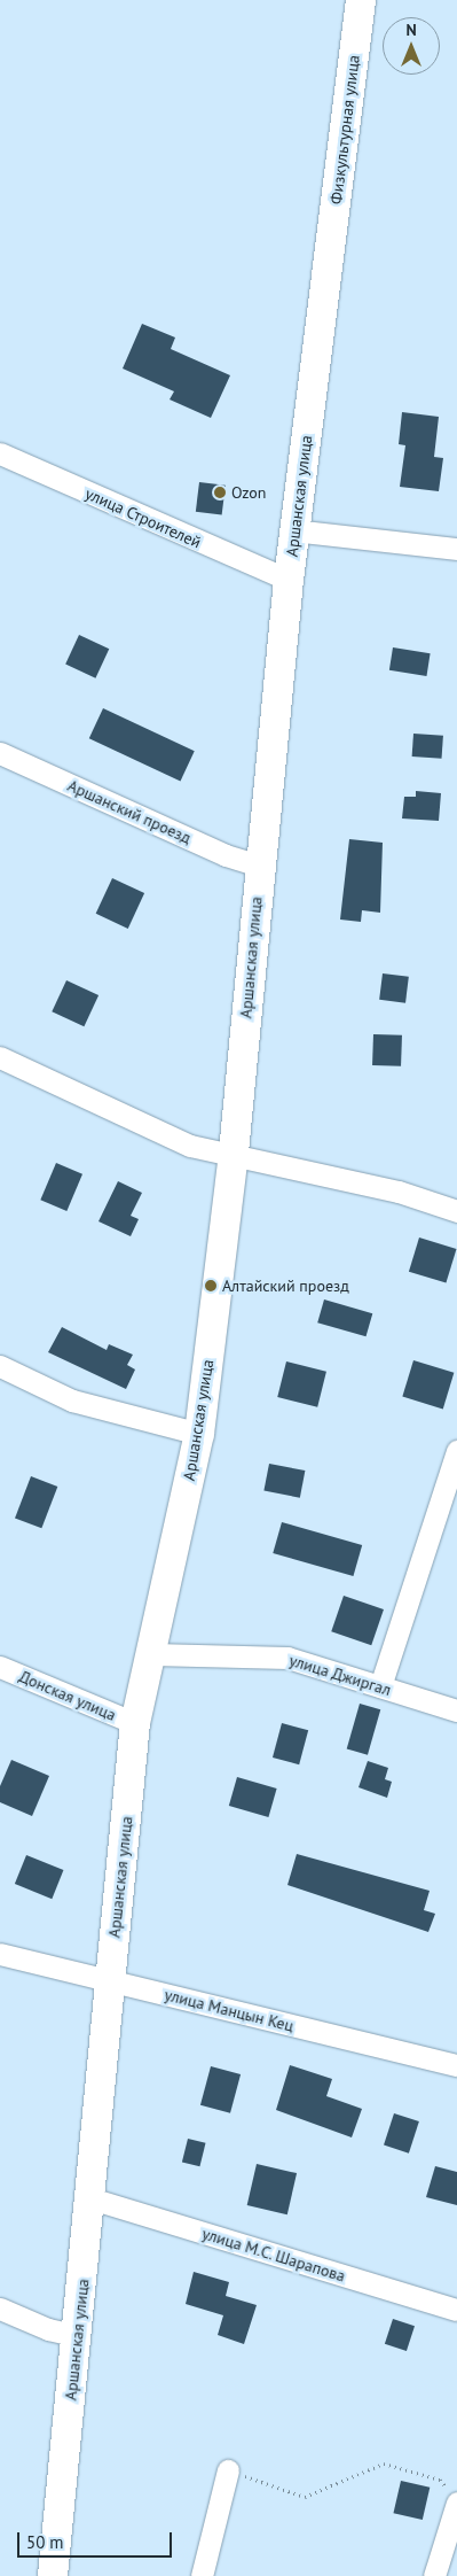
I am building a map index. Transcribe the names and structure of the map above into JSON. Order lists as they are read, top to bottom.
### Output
{
  "streets": {
    "street": [
      "Физкультурная улица",
      "Аршанская улица",
      "улица Строителей",
      "Аршанский проезд",
      "улица Джиргал",
      "Донская улица",
      "улица Манцын Кец",
      "улица М.С. Шарапова"
    ]
  },
  "crossings": [
    ["Физкультурная улица", "Аршанская улица"],
    ["Аршанская улица", "улица Строителей"],
    ["Аршанская улица", "Аршанский проезд"],
    ["Аршанская улица", "улица Джиргал"],
    ["Аршанская улица", "Донская улица"],
    ["Аршанская улица", "улица Манцын Кец"],
    ["Аршанская улица", "улица М.С. Шарапова"]
  ],
  "places": ["Ozon", "Алтайский проезд"],
  "scale_bar": "50 m",
  "north": "top"
}
